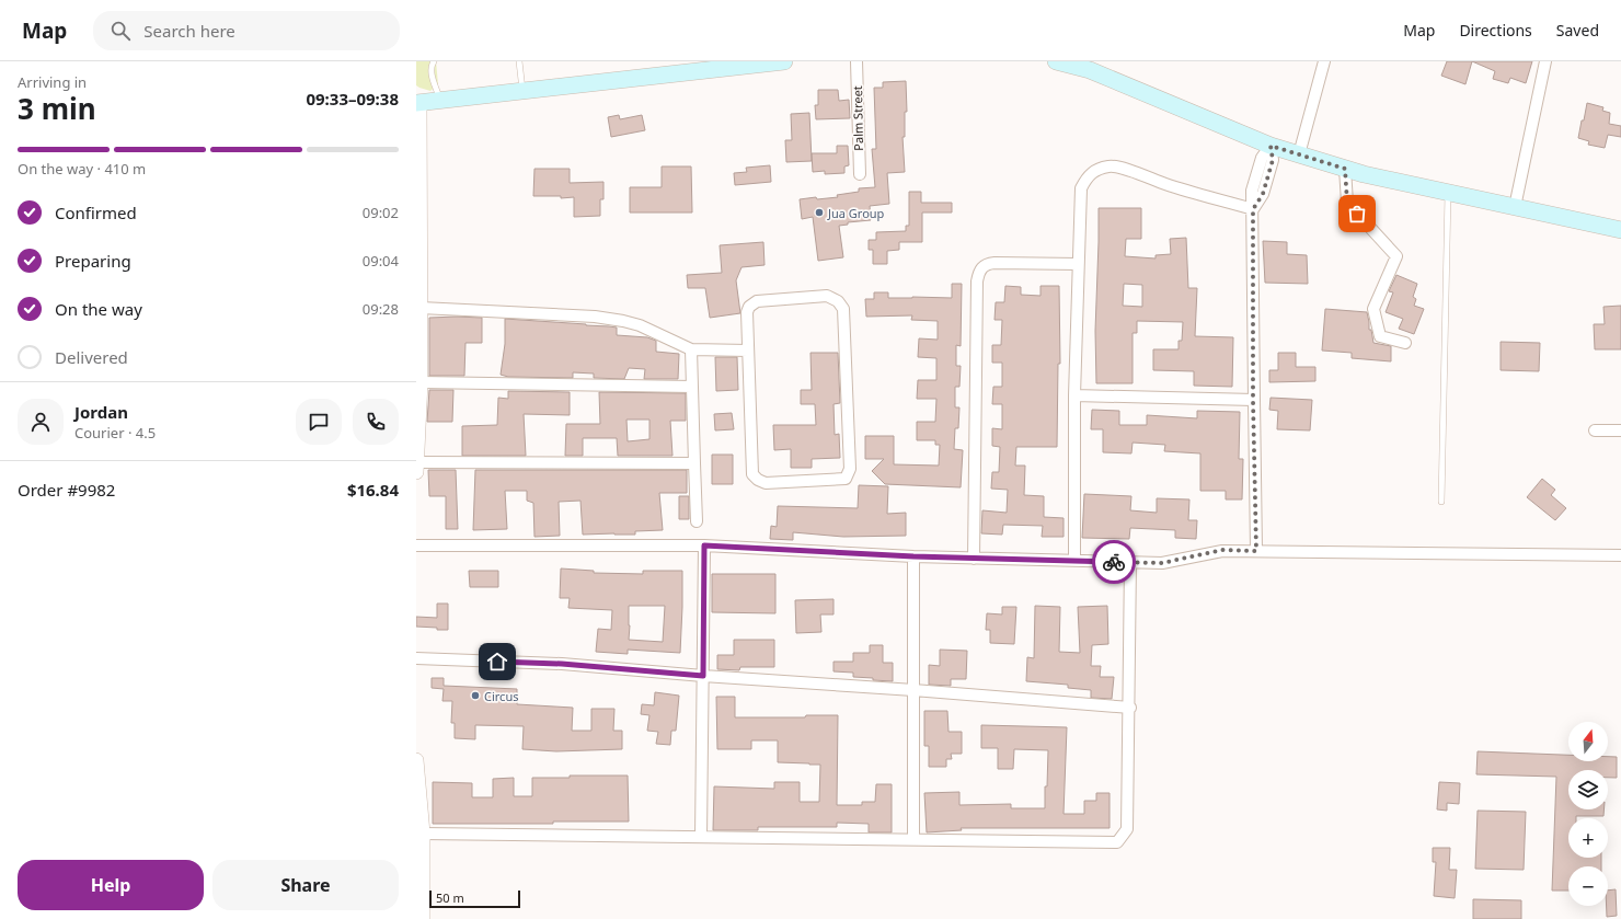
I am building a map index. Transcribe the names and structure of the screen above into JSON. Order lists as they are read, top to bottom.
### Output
{
  "streets": {
    "street": ["Palm Street"]
  },
  "places": ["Jua Group", "Circus"],
  "scale_bar": "50 m",
  "north": "top",
  "page": {
    "header": "Map",
    "search": "Search here",
    "nav": ["Map", "Directions", "Saved"],
    "heading": ["3 min", "Arriving in", "09:33–09:38"],
    "panel": [
      "Jordan",
      "Courier · 4.5",
      "Order #9982",
      "$16.84"
    ],
    "bar": "On the way · 410 m",
    "list": [
      ["Confirmed", "09:02"],
      ["Preparing", "09:04"],
      ["On the way", "09:28"],
      "Delivered"
    ],
    "map_buttons": ["+", "−"],
    "buttons": ["Help", "Share"],
    "scale": "50 m"
  }
}
